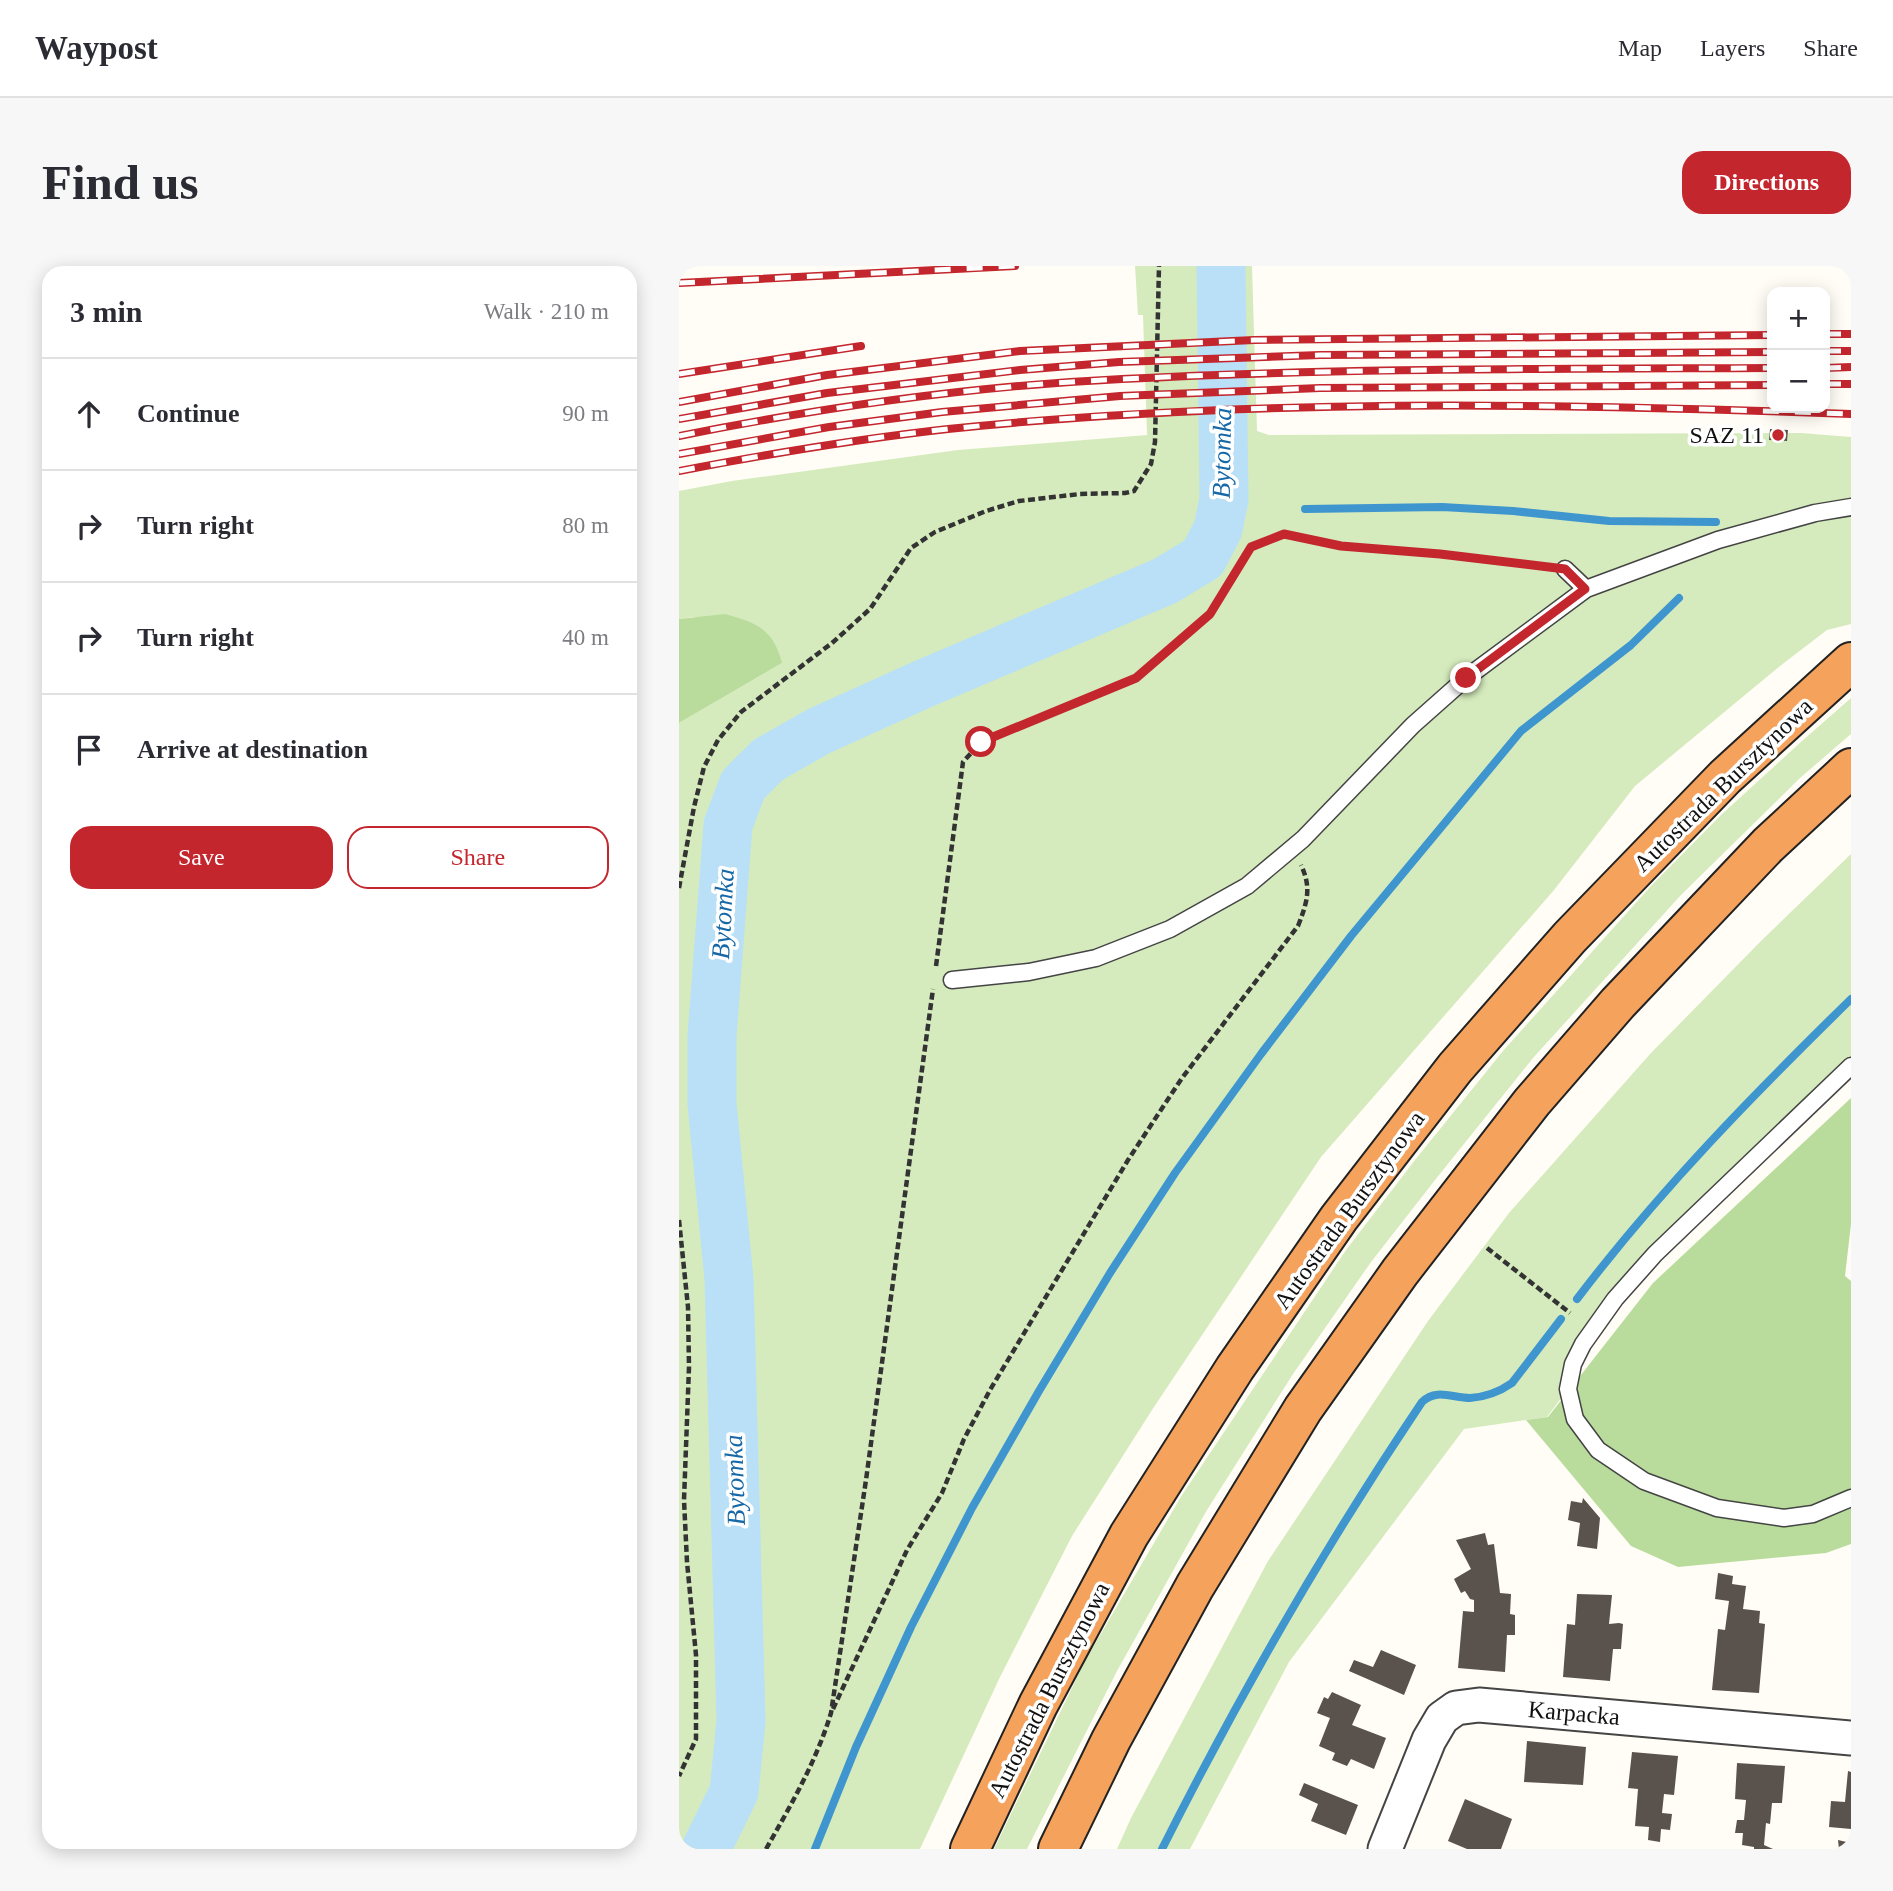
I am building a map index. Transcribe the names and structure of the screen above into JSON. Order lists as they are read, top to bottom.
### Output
{
  "streets": {
    "highway": ["Autostrada Bursztynowa"],
    "street": ["Karpacka"]
  },
  "water": ["Bytomka"],
  "places": ["SAZ 11"],
  "page": {
    "header": "Waypost",
    "nav": ["Map", "Layers", "Share"],
    "buttons": [
      "Directions",
      ["Save", "Share"]
    ],
    "title": "Find us",
    "heading": ["3 min", "Walk · 210 m"],
    "map_buttons": ["+", "−"],
    "list": [
      ["Continue", "90 m"],
      ["Turn right", "80 m"],
      ["Turn right", "40 m"],
      "Arrive at destination"
    ]
  }
}
